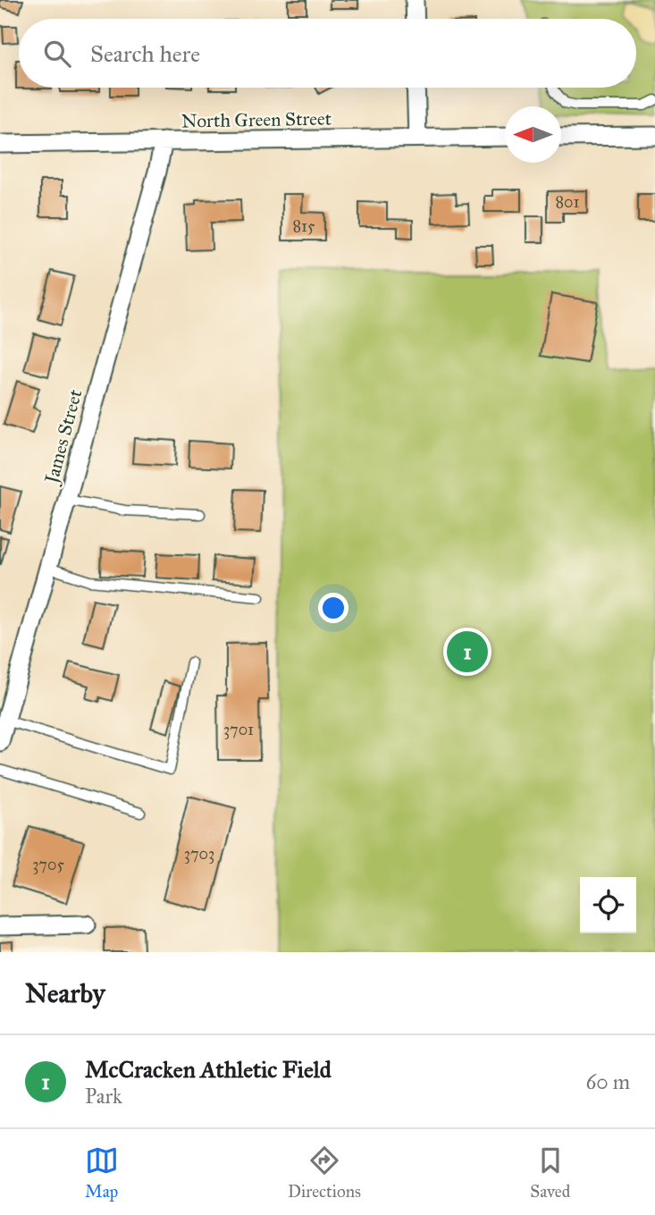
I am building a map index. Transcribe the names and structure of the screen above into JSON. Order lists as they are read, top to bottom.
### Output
{
  "streets": {
    "street": ["North Green Street", "James Street"]
  },
  "crossings": [
    ["North Green Street", "James Street"]
  ],
  "house_numbers": [
    "801",
    "815",
    "3701",
    "3703",
    "3705"
  ],
  "north": "left",
  "page": {
    "search": "Search here",
    "pins": "1",
    "heading": "Nearby",
    "list": [
      {
        "mark": "1",
        "name": "McCracken Athletic Field",
        "note": "Park",
        "value": "60 m"
      }
    ],
    "nav": ["Map", "Directions", "Saved"]
  }
}
